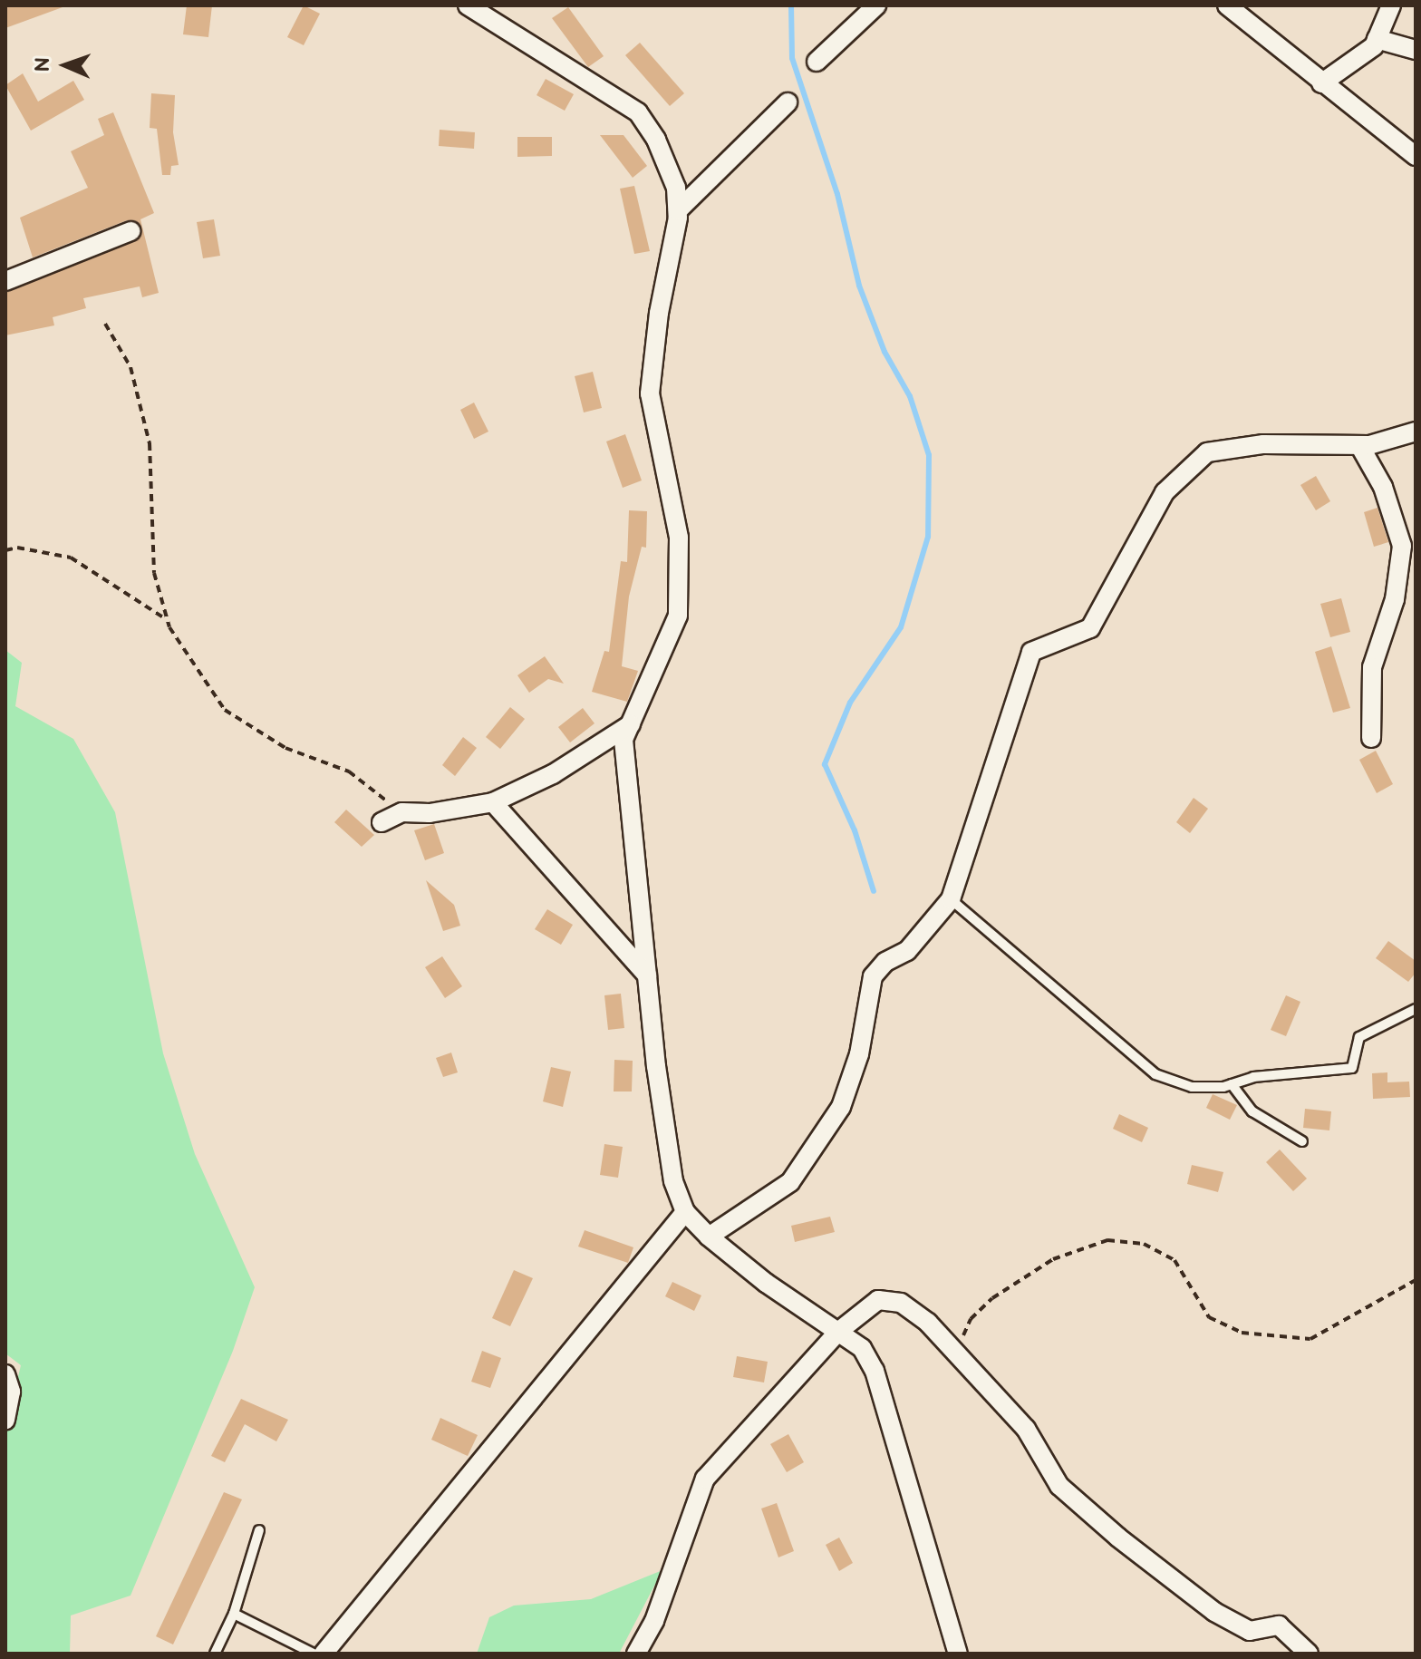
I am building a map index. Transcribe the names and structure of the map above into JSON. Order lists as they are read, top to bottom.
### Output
{
  "north": "left"
}
